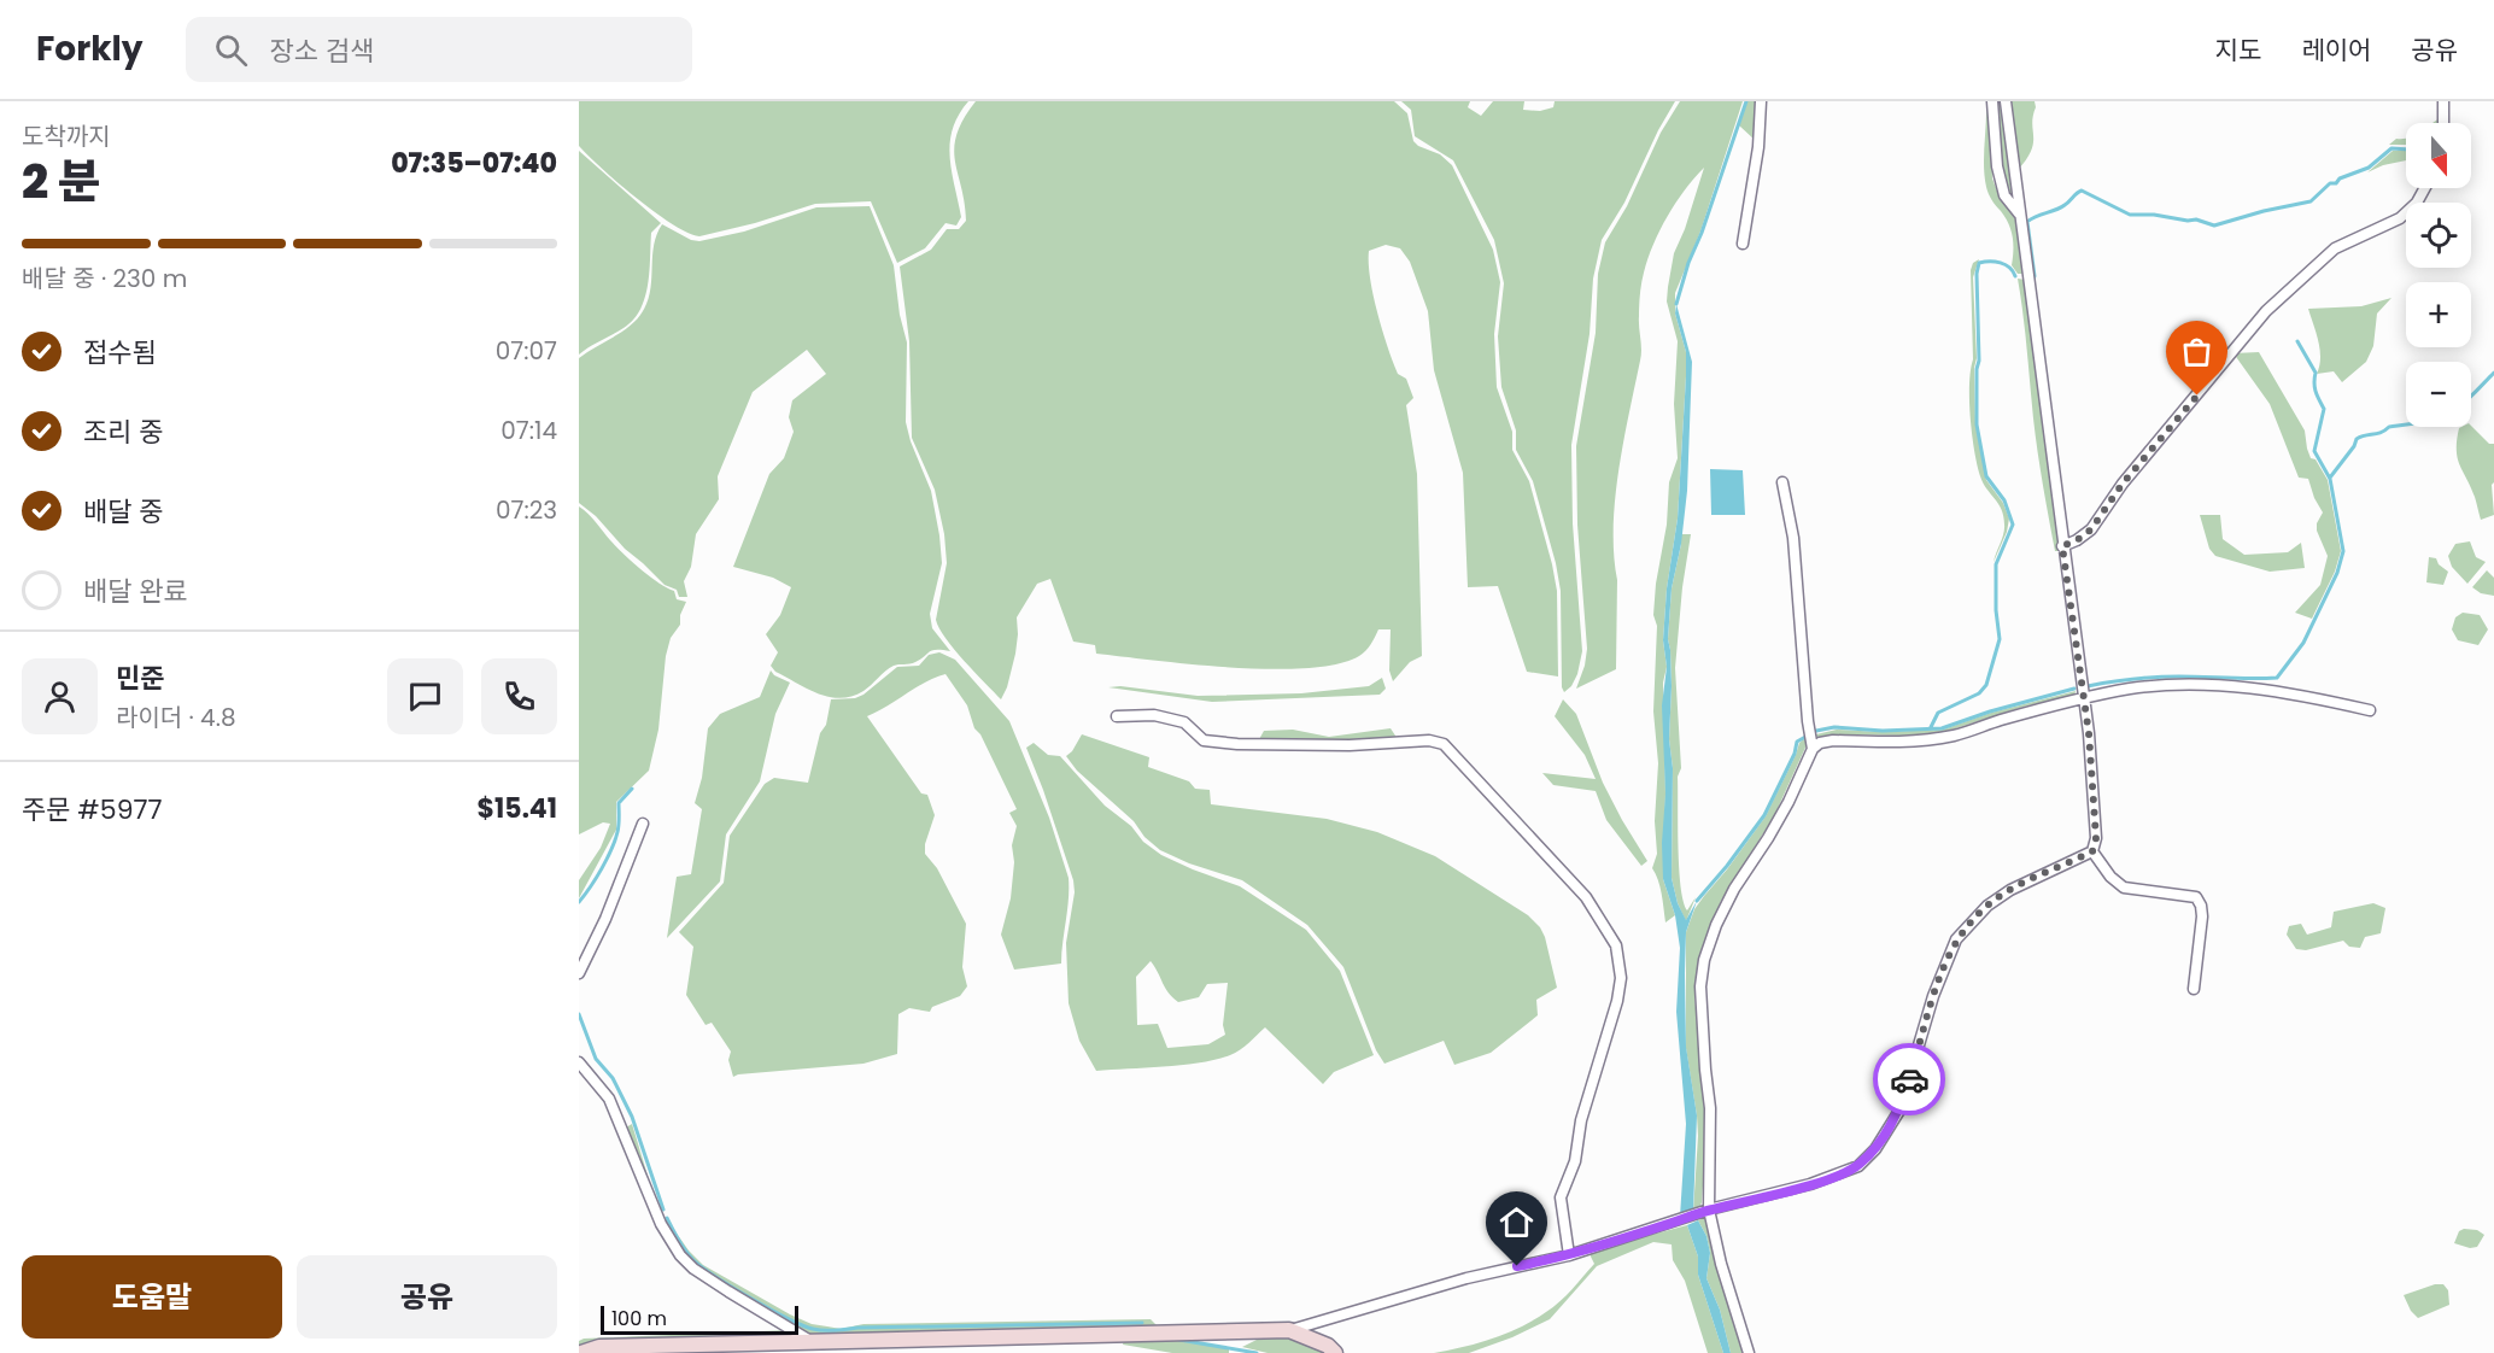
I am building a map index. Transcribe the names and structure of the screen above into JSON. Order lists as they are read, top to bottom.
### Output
{
  "scale_bar": "100 m",
  "north": "bottom",
  "page": {
    "header": "Forkly",
    "search": "장소 검색",
    "nav": ["지도", "레이어", "공유"],
    "heading": ["2 분", "도착까지", "07:35–07:40"],
    "panel": [
      "민준",
      "라이더 · 4.8",
      "주문 #5977",
      "$15.41"
    ],
    "map_buttons": ["+", "−"],
    "bar": "배달 중 · 230 m",
    "list": [
      ["접수됨", "07:07"],
      ["조리 중", "07:14"],
      ["배달 중", "07:23"],
      "배달 완료"
    ],
    "buttons": ["도움말", "공유"],
    "scale": "100 m"
  }
}
